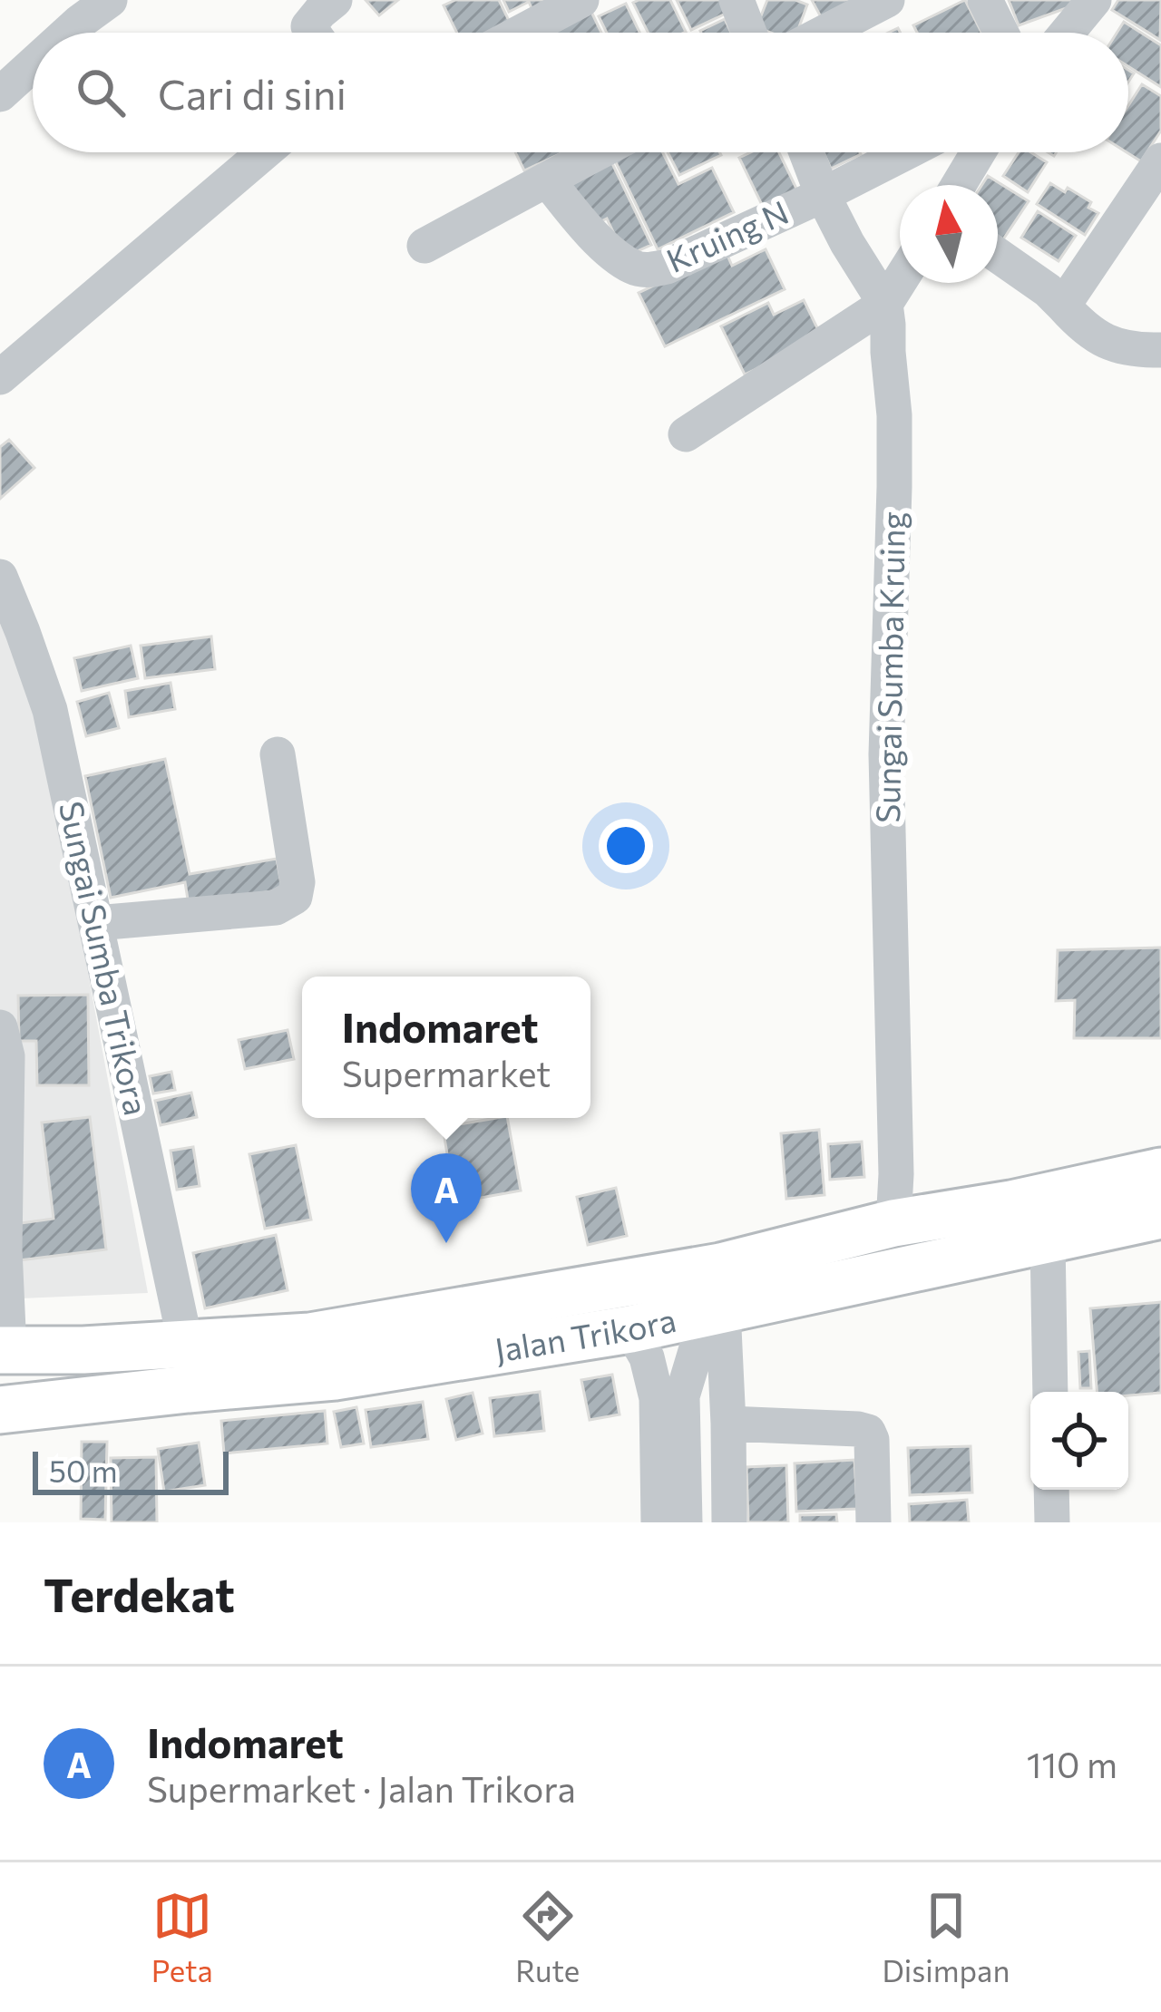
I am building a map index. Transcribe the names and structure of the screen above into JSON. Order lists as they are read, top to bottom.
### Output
{
  "streets": {
    "main road": ["Jalan Trikora"],
    "street": ["Kruing N", "Sungai Sumba Kruing", "Sungai Sumba Trikora"]
  },
  "crossings": [
    ["Kruing N", "Sungai Sumba Kruing"],
    ["Sungai Sumba Kruing", "Jalan Trikora"],
    ["Sungai Sumba Trikora", "Jalan Trikora"]
  ],
  "scale_bar": "50 m",
  "north": "top",
  "page": {
    "search": "Cari di sini",
    "popup": ["Indomaret", "Supermarket"],
    "pins": "A",
    "scale": "50 m",
    "heading": "Terdekat",
    "list": [
      {
        "mark": "A",
        "name": "Indomaret",
        "note": "Supermarket · Jalan Trikora",
        "value": "110 m"
      }
    ],
    "nav": ["Peta", "Rute", "Disimpan"]
  }
}
